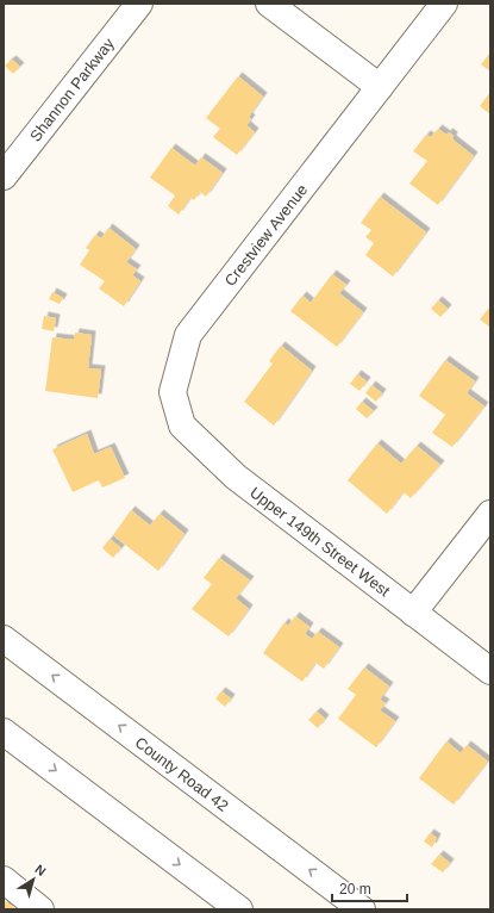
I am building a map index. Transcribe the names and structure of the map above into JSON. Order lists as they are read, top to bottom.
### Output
{
  "streets": {
    "main road": [
      "Shannon Parkway",
      "Crestview Avenue",
      "Upper 149th Street West",
      "County Road 42"
    ]
  },
  "crossings": [
    ["Crestview Avenue", "Upper 149th Street West"]
  ],
  "scale_bar": "20 m",
  "north": "top right"
}
